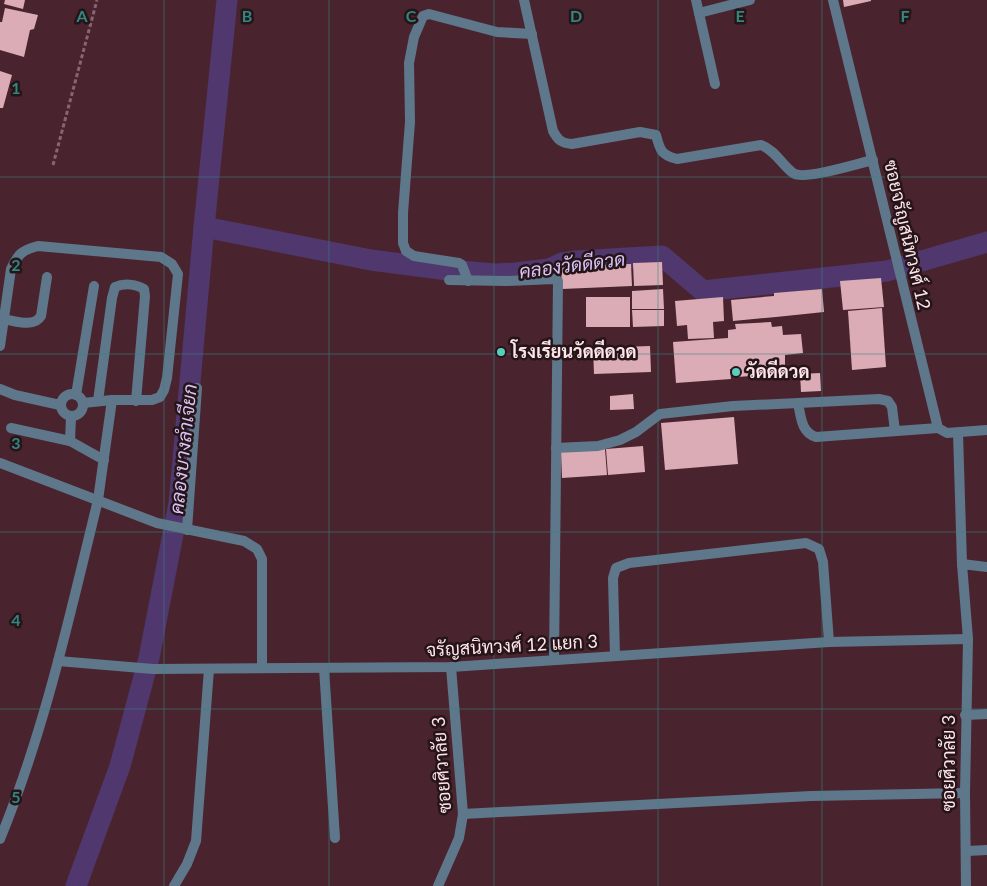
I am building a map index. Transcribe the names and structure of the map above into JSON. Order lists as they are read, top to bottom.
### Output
{
  "streets": {
    "street": ["ซอยจรัญสนิทวงศ์ 12", "จรัญสนิทวงศ์ 12 แยก 3", "ซอยศิวาลัย 3"]
  },
  "crossings": [
    ["จรัญสนิทวงศ์ 12 แยก 3", "ซอยศิวาลัย 3"]
  ],
  "water": ["คลองวัดดีดวด", "คลองบางลำเจียก"],
  "places": ["โรงเรียนวัดดีดวด", "วัดดีดวด"],
  "grid": {
    "columns": [
      "A",
      "B",
      "C",
      "D",
      "E",
      "F"
    ],
    "rows": [
      "1",
      "2",
      "3",
      "4",
      "5"
    ]
  }
}
